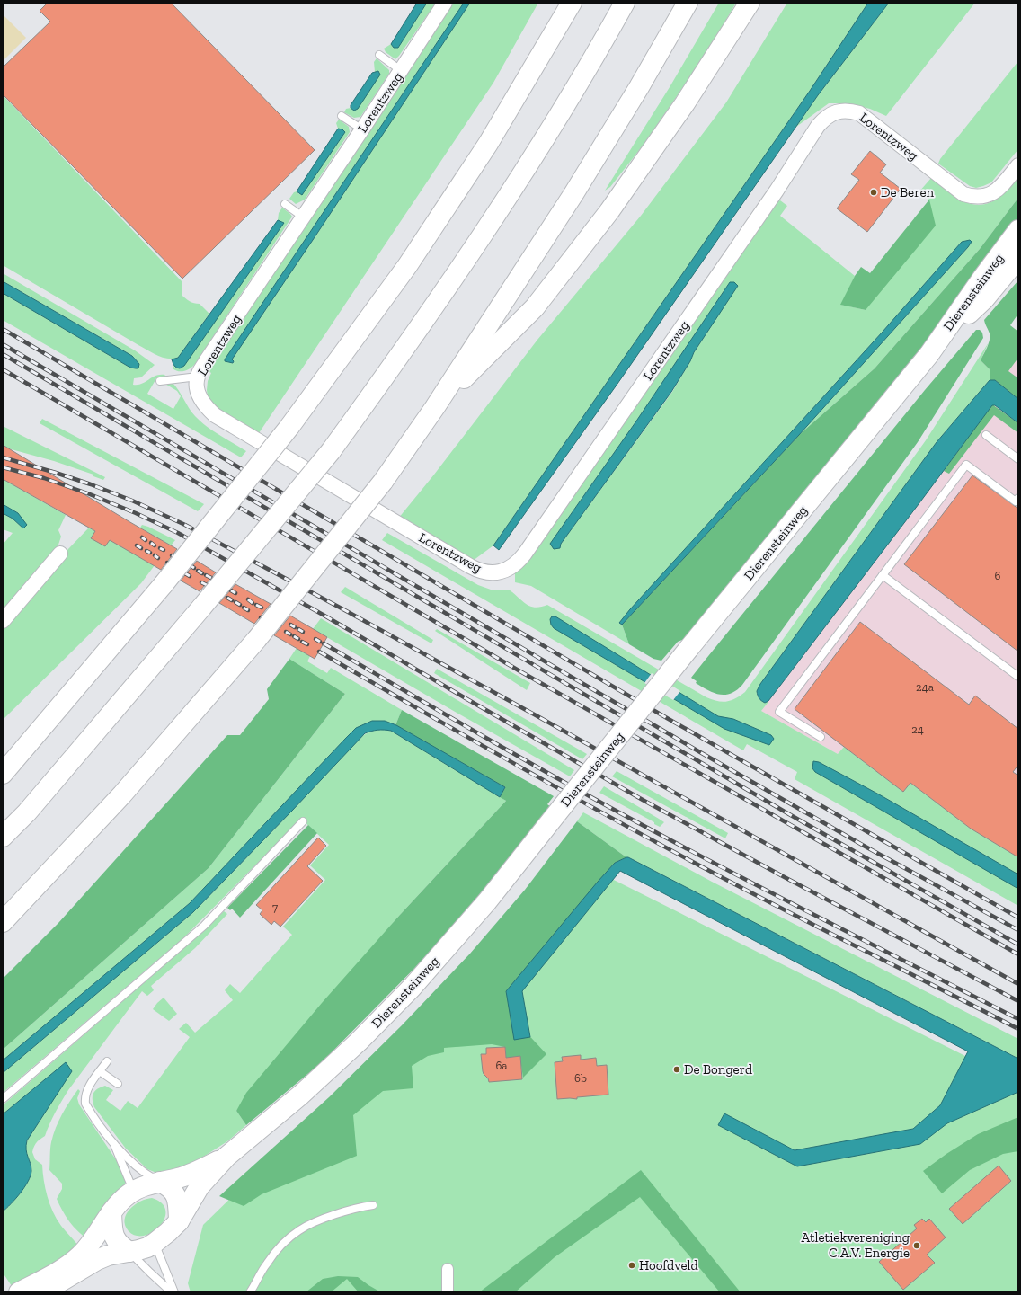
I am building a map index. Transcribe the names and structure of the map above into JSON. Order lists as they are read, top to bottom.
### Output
{
  "streets": {
    "main road": ["Dierensteinweg"],
    "street": ["Lorentzweg"]
  },
  "places": [
    "De Beren",
    "De Bongerd",
    "Atletiekvereniging C.A.V. Energie",
    "Hoofdveld"
  ],
  "house_numbers": [
    "6",
    "24a",
    "24",
    "7",
    "6a",
    "6b"
  ]
}
